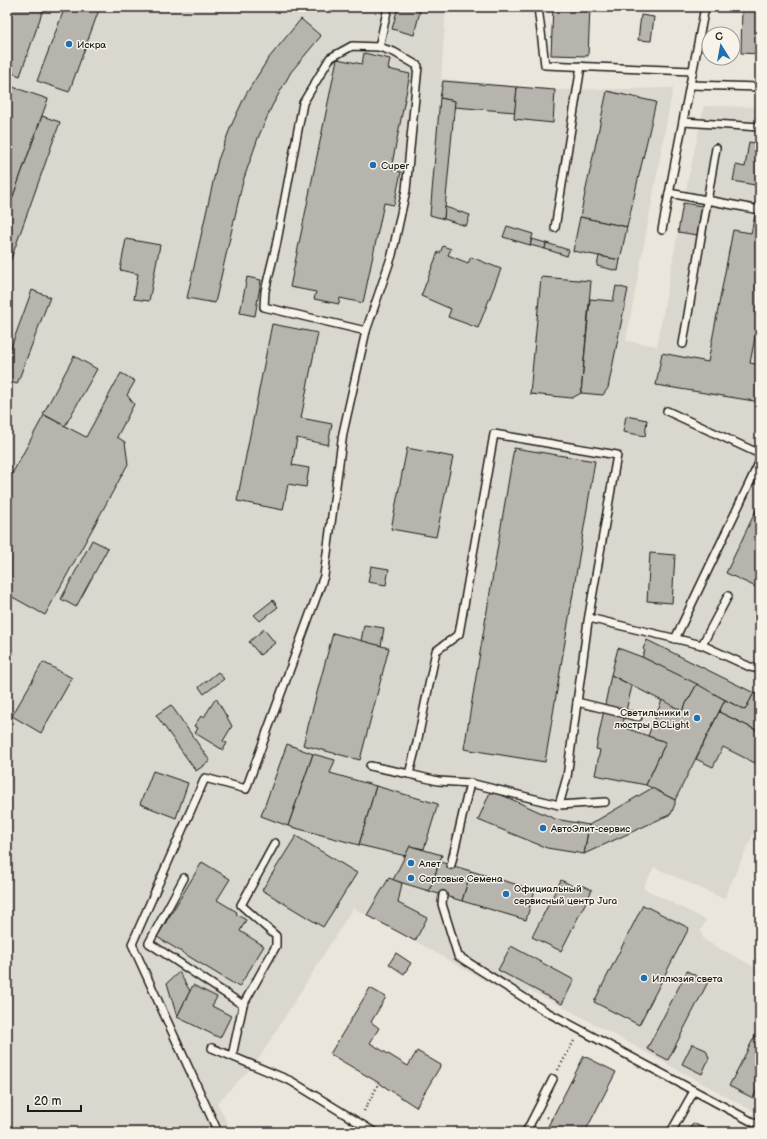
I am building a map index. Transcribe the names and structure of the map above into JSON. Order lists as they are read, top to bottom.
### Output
{
  "places": [
    "Искра",
    "Cuper",
    "Светильники и люстры BCLight",
    "АвтоЭлит-сервис",
    "Алет",
    "Сортовые Семена",
    "Официальный сервисный центр Jura",
    "Иллюзия света"
  ],
  "scale_bar": "20 m",
  "north": "top"
}
